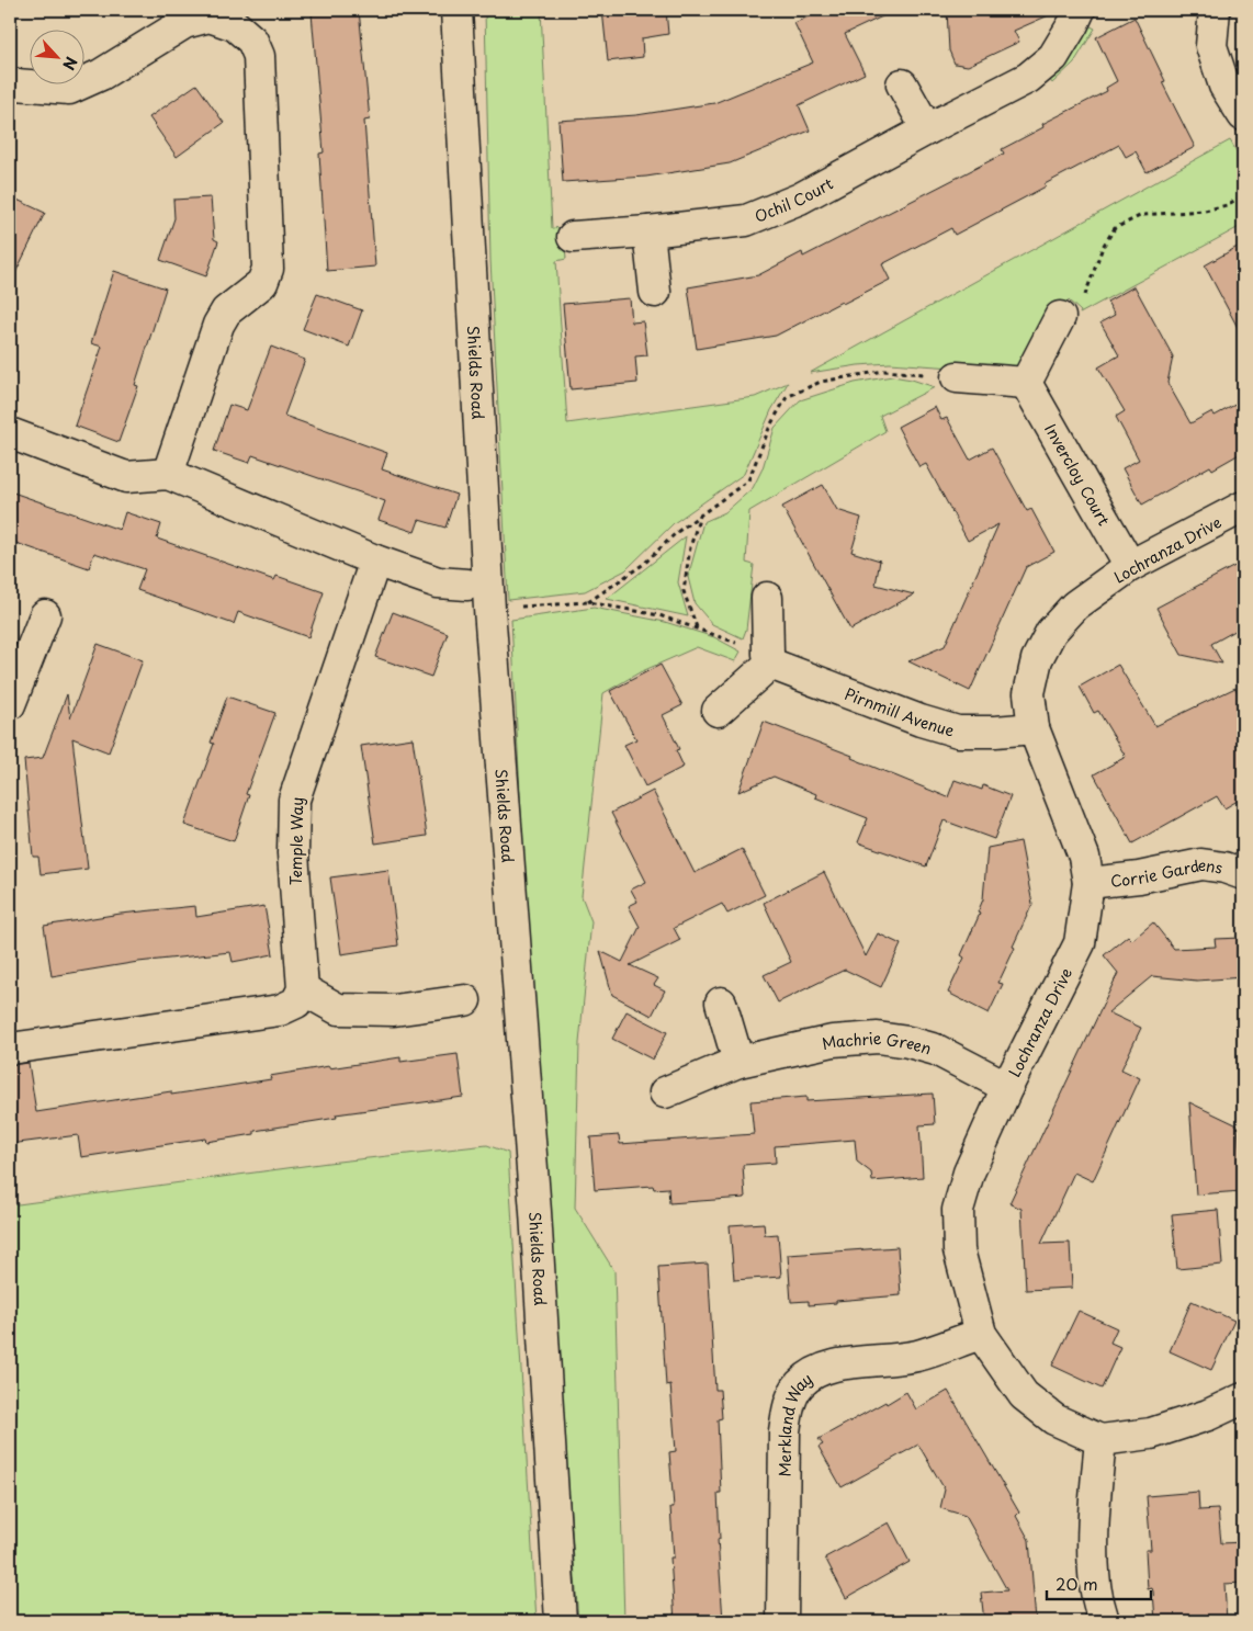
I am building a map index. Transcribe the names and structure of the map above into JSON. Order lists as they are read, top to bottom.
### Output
{
  "streets": {
    "street": [
      "Ochil Court",
      "Shields Road",
      "Invercloy Court",
      "Lochranza Drive",
      "Pirnmill Avenue",
      "Temple Way",
      "Corrie Gardens",
      "Machrie Green",
      "Merkland Way"
    ]
  },
  "crossings": [
    ["Invercloy Court", "Lochranza Drive"],
    ["Lochranza Drive", "Pirnmill Avenue"],
    ["Lochranza Drive", "Corrie Gardens"],
    ["Lochranza Drive", "Machrie Green"],
    ["Lochranza Drive", "Merkland Way"]
  ],
  "scale_bar": "20 m",
  "north": "bottom right"
}
